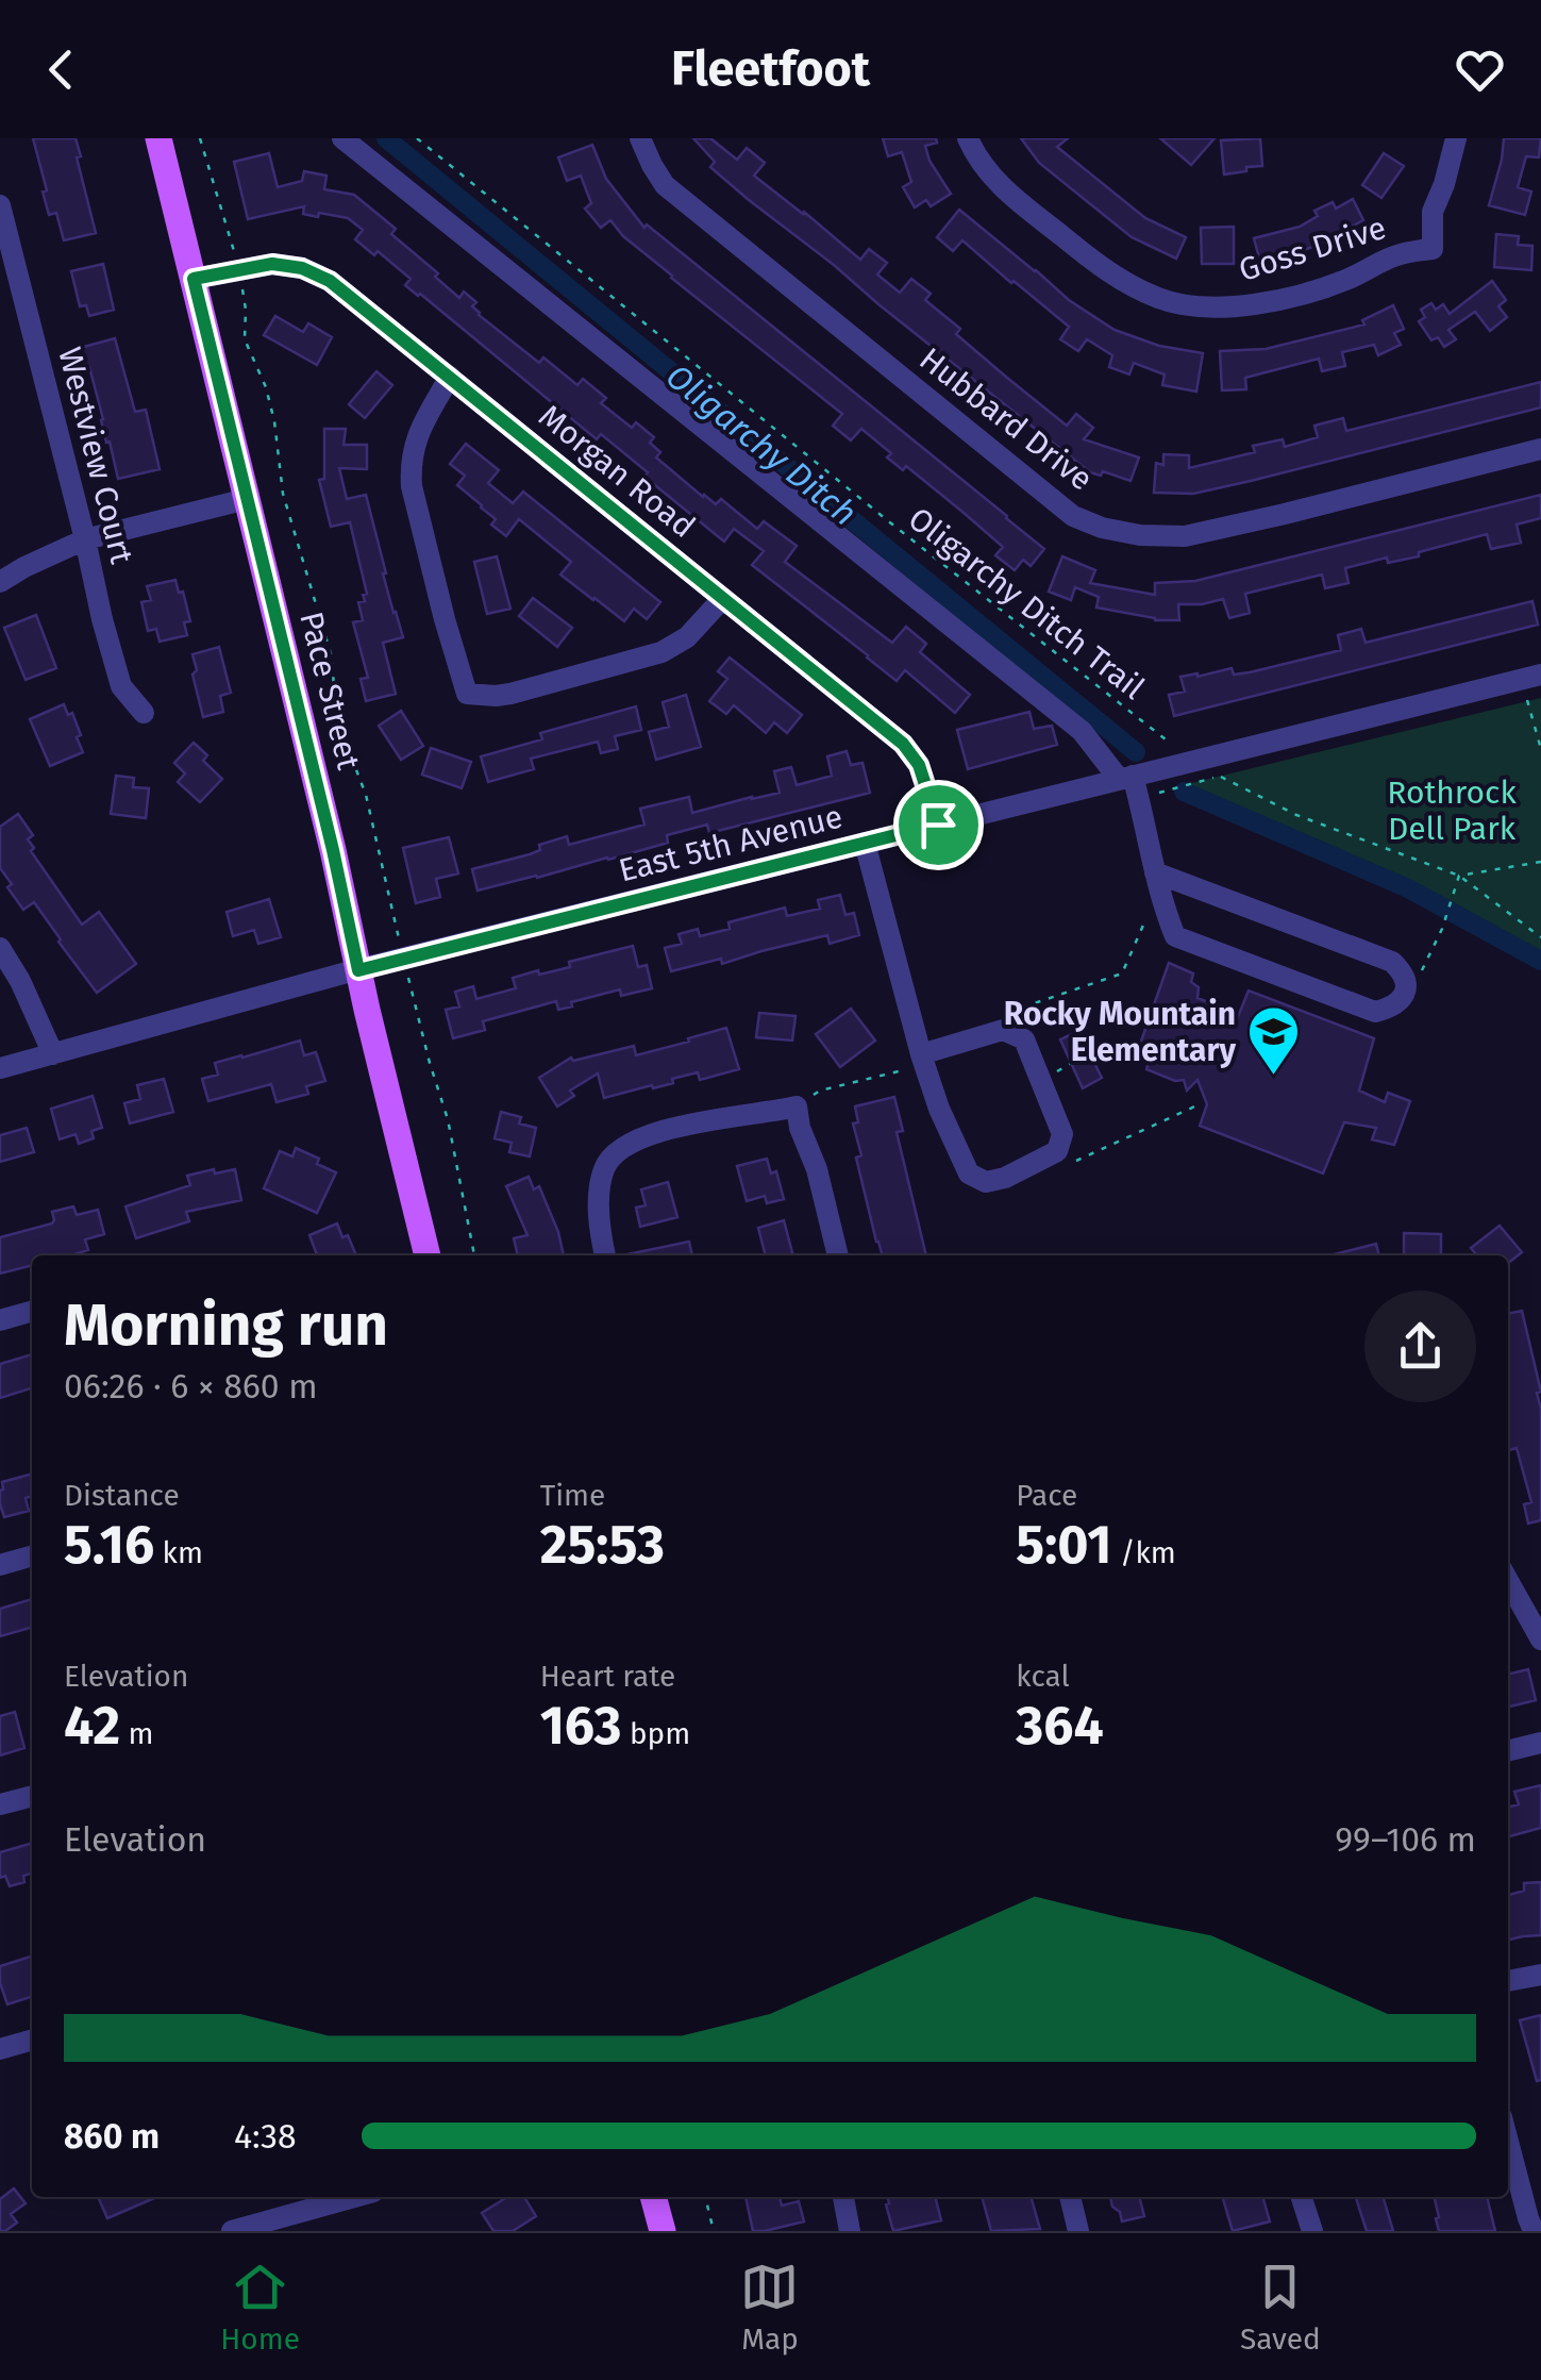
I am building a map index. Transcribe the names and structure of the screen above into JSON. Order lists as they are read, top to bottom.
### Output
{
  "streets": {
    "main road": ["Pace Street"],
    "street": [
      "Goss Drive",
      "Hubbard Drive",
      "Westview Court",
      "Morgan Road",
      "East 5th Avenue"
    ],
    "path": ["Oligarchy Ditch Trail"]
  },
  "crossings": [
    ["Morgan Road", "Pace Street"],
    ["Morgan Road", "East 5th Avenue"],
    ["Pace Street", "East 5th Avenue"]
  ],
  "water": ["Oligarchy Ditch"],
  "parks": ["Rothrock Dell Park"],
  "places": {
    "school or university": ["Rocky Mountain Elementary"]
  },
  "page": {
    "header": "Fleetfoot",
    "heading": ["Morning run", "06:26 · 6 × 860 m"],
    "stats": [
      ["Distance", "5.16 km"],
      ["Time", "25:53"],
      ["Pace", "5:01 /km"],
      ["Elevation", "42 m"],
      ["Heart rate", "163 bpm"],
      ["kcal", "364"]
    ],
    "chart": ["Elevation", "99–106 m"],
    "list": [
      {
        "name": "860 m",
        "note": "4:38"
      }
    ],
    "tabs": ["Home", "Map", "Saved"]
  }
}
